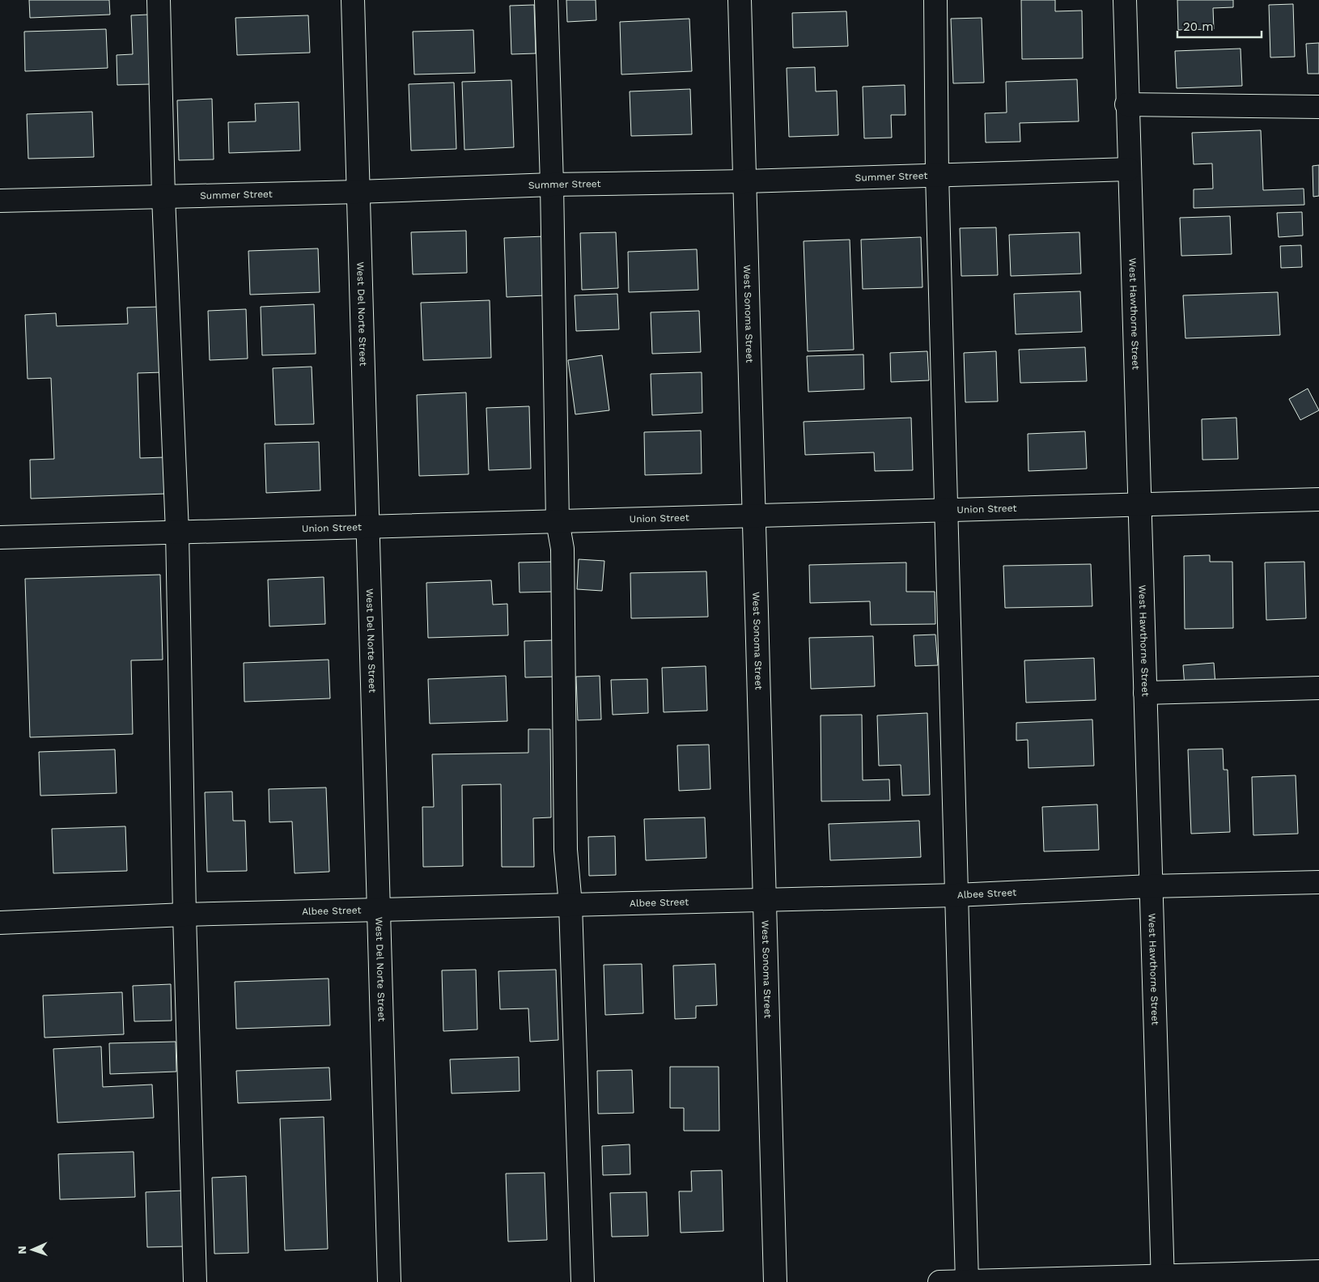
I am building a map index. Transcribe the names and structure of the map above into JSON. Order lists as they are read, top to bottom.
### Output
{
  "streets": {
    "street": [
      "Summer Street",
      "West Del Norte Street",
      "West Sonoma Street",
      "West Hawthorne Street",
      "Union Street",
      "Albee Street"
    ]
  },
  "crossings": [
    ["Summer Street", "West Del Norte Street"],
    ["Summer Street", "West Sonoma Street"],
    ["Summer Street", "West Hawthorne Street"],
    ["West Del Norte Street", "Union Street"],
    ["West Del Norte Street", "Albee Street"],
    ["West Sonoma Street", "Union Street"],
    ["West Sonoma Street", "Albee Street"],
    ["West Hawthorne Street", "Union Street"],
    ["West Hawthorne Street", "Albee Street"]
  ],
  "scale_bar": "20 m",
  "north": "left"
}
